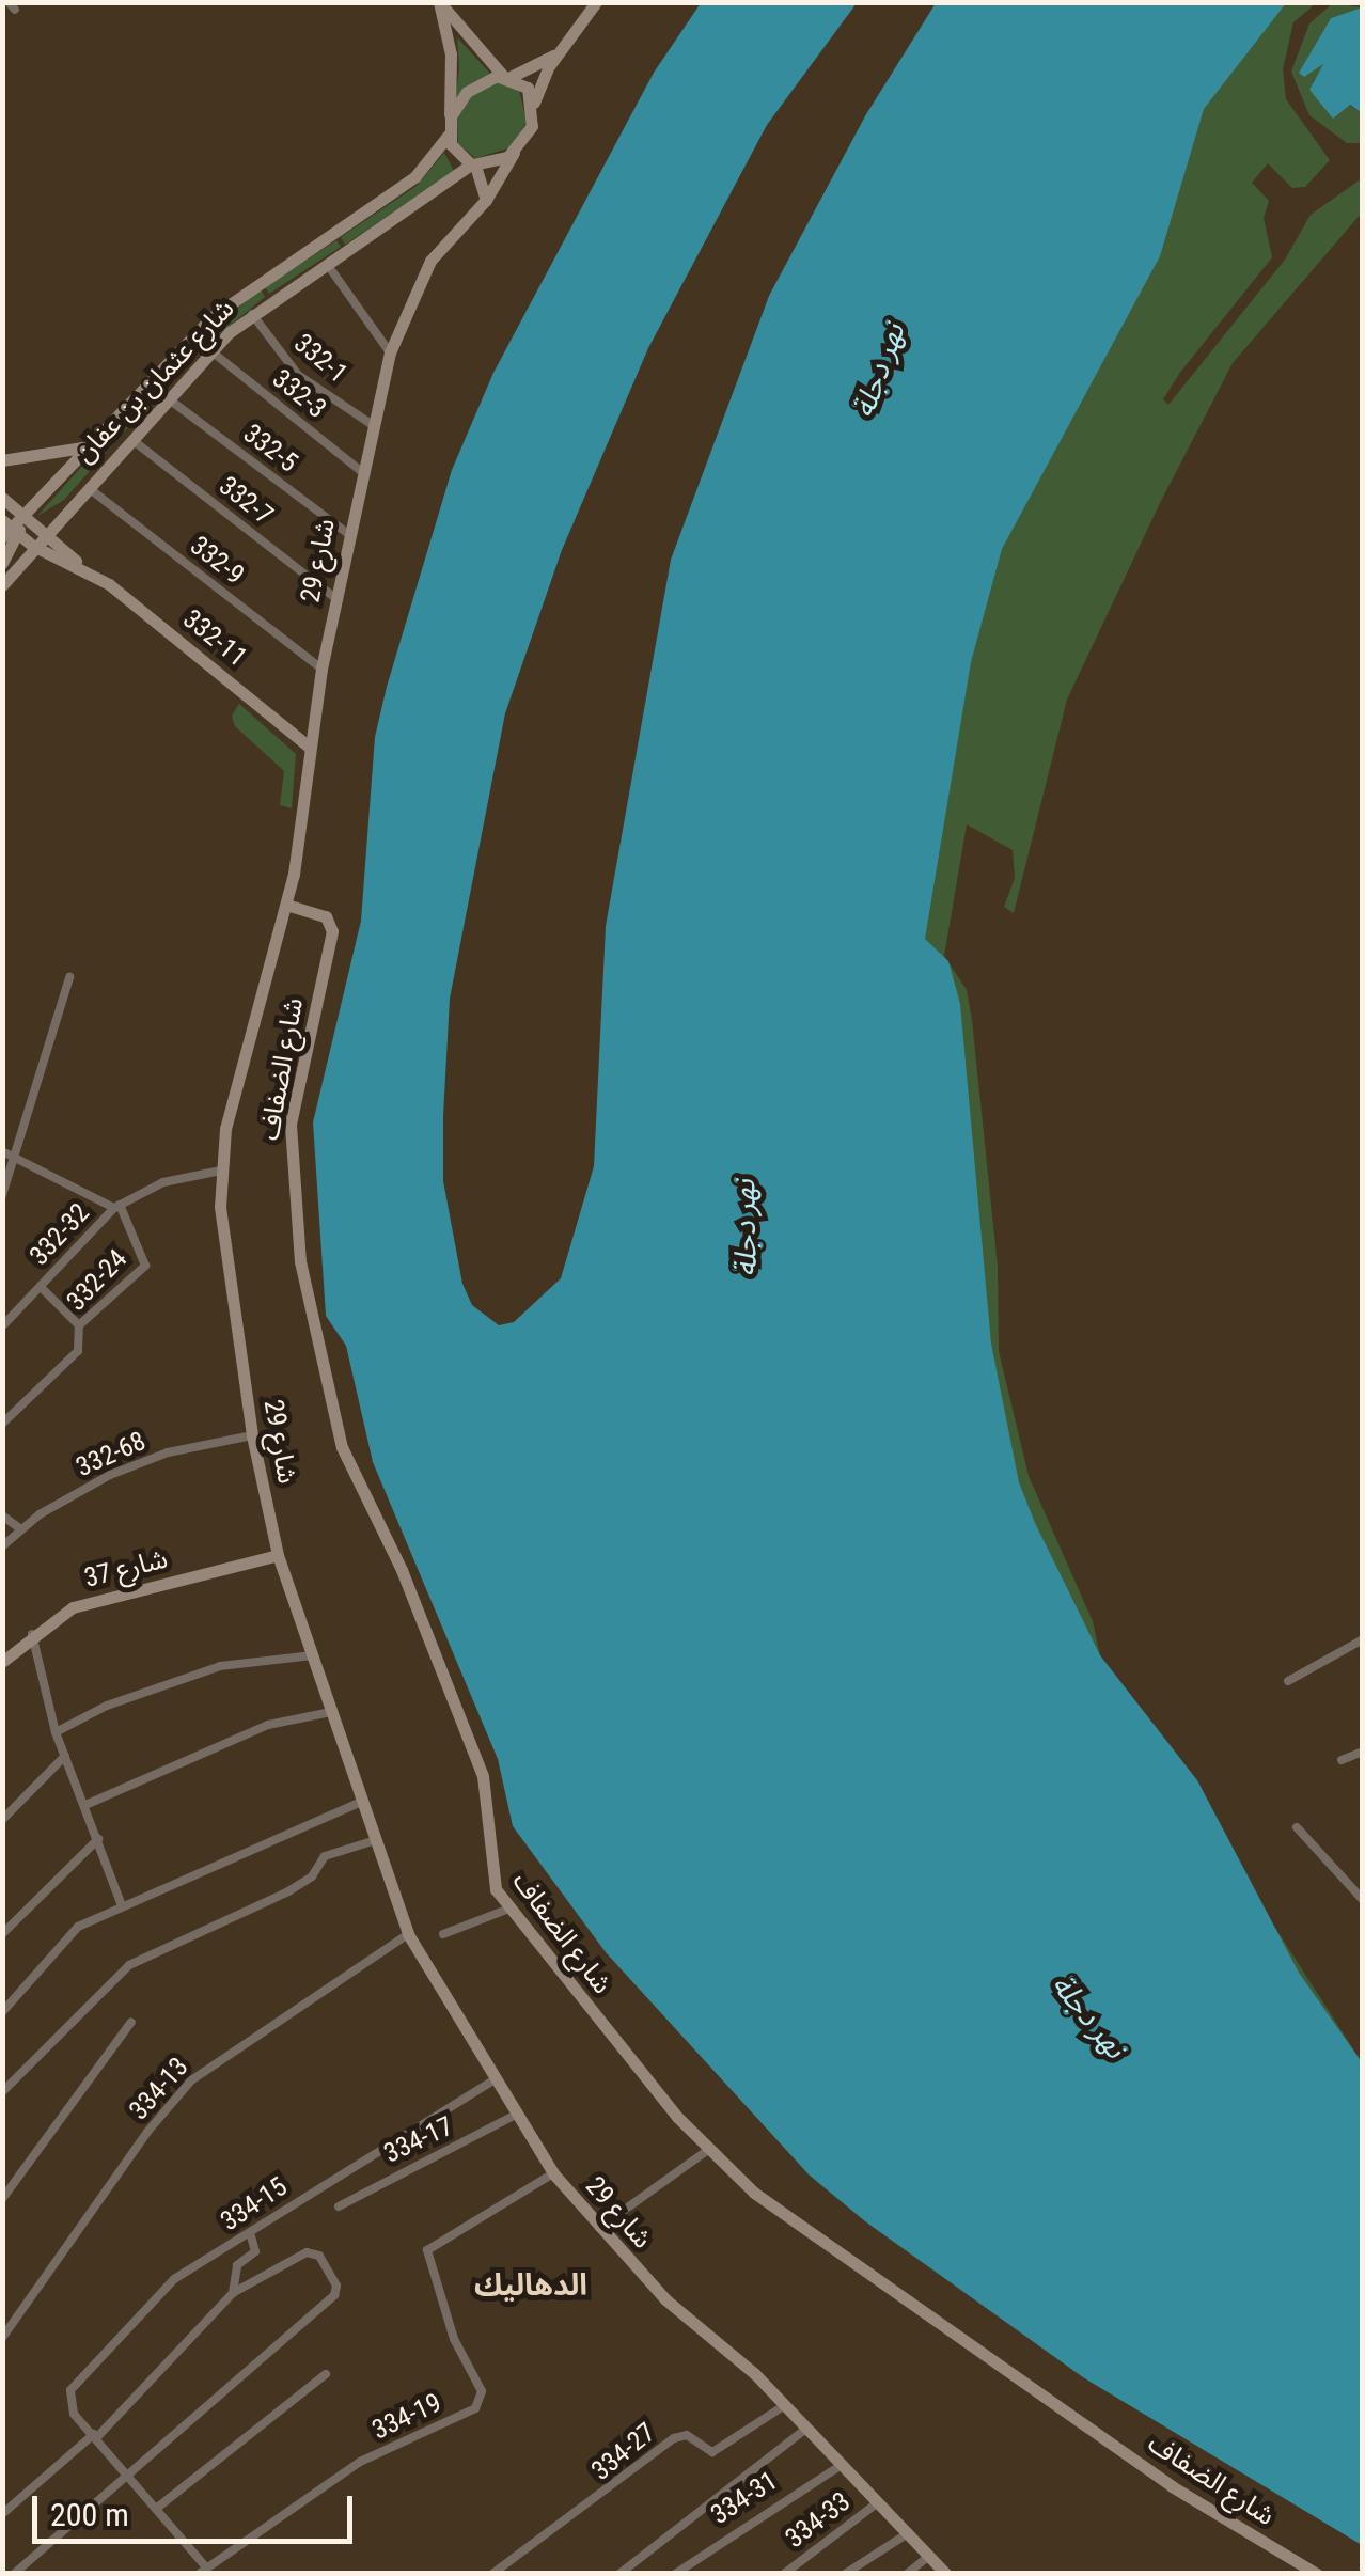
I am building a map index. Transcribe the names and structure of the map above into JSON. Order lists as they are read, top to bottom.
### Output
{
  "streets": {
    "street": [
      "332-1",
      "شارع عثمان بن عفان",
      "332-3",
      "332-5",
      "332-7",
      "332-9",
      "شارع 29",
      "332-11",
      "شارع الضفاف",
      "332-32",
      "332-24",
      "332-68",
      "شارع 37",
      "334-13",
      "334-17",
      "334-15",
      "334-19",
      "334-27",
      "334-31",
      "334-33"
    ]
  },
  "crossings": [
    ["332-1", "شارع عثمان بن عفان"],
    ["332-1", "شارع 29"],
    ["شارع عثمان بن عفان", "332-3"],
    ["شارع عثمان بن عفان", "332-5"],
    ["شارع عثمان بن عفان", "332-7"],
    ["شارع عثمان بن عفان", "332-9"],
    ["شارع عثمان بن عفان", "شارع 29"],
    ["شارع عثمان بن عفان", "332-11"],
    ["332-3", "شارع 29"],
    ["332-5", "شارع 29"],
    ["332-7", "شارع 29"],
    ["332-9", "شارع 29"],
    ["شارع 29", "332-11"],
    ["شارع 29", "شارع الضفاف"],
    ["شارع 29", "332-32"],
    ["شارع 29", "332-68"],
    ["شارع 29", "شارع 37"],
    ["شارع 29", "334-13"],
    ["شارع 29", "334-17"],
    ["شارع 29", "334-15"],
    ["شارع 29", "334-19"],
    ["شارع 29", "334-27"],
    ["شارع 29", "334-31"],
    ["شارع 29", "334-33"],
    ["332-32", "332-24"]
  ],
  "districts": ["الدهاليك"],
  "water": ["نهر دجلة"],
  "scale_bar": "200 m"
}
